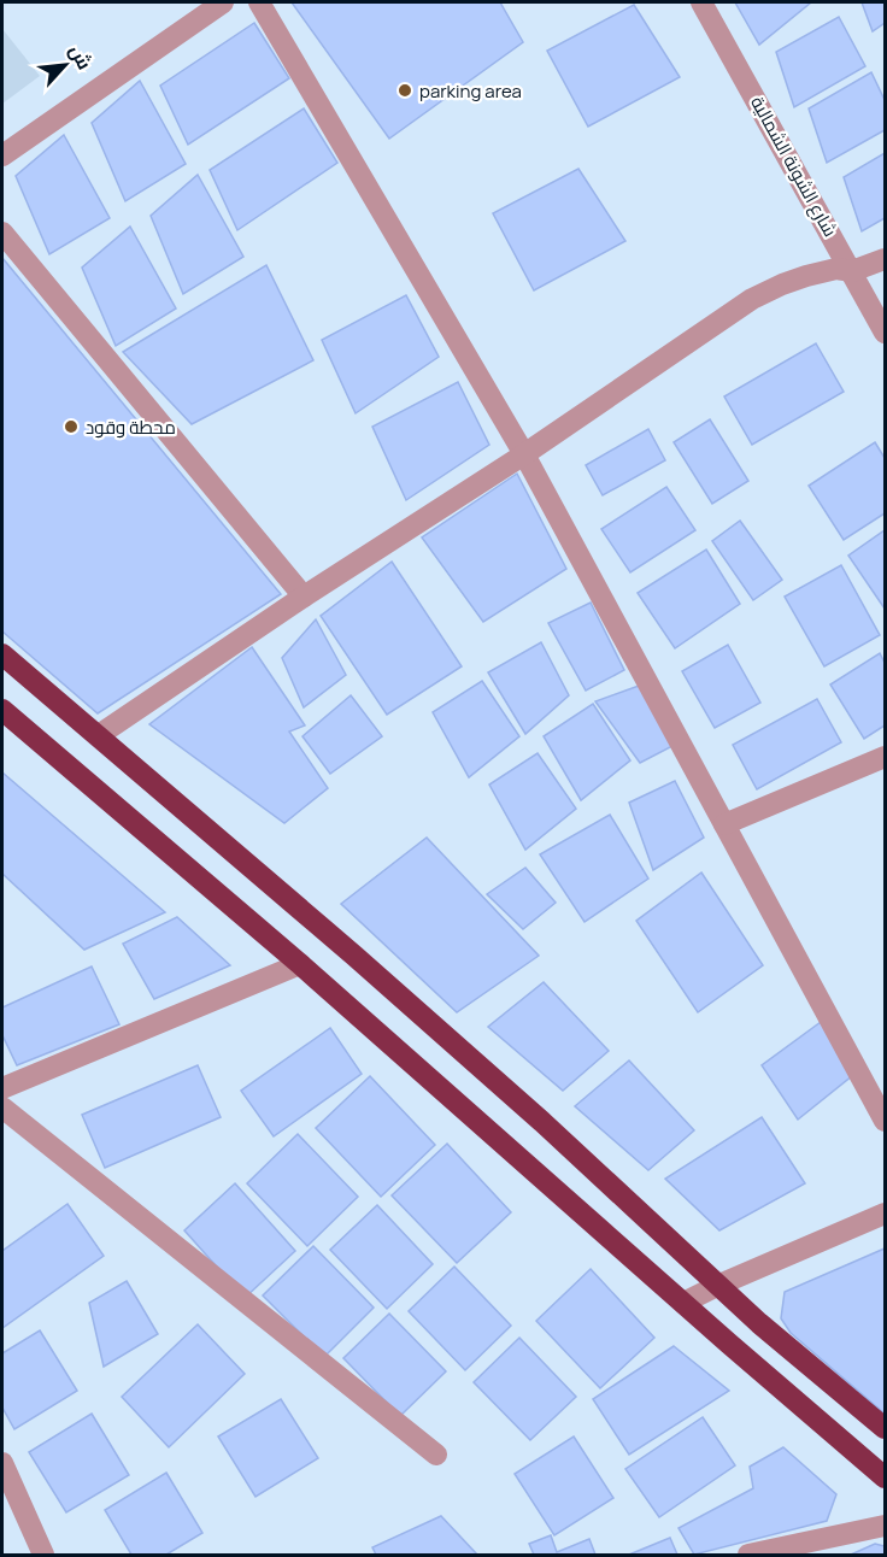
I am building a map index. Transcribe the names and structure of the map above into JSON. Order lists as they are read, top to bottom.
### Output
{
  "streets": {
    "street": ["شارع الشونة الشمالية"]
  },
  "places": ["parking area", "محطة وقود"],
  "north": "top right"
}
